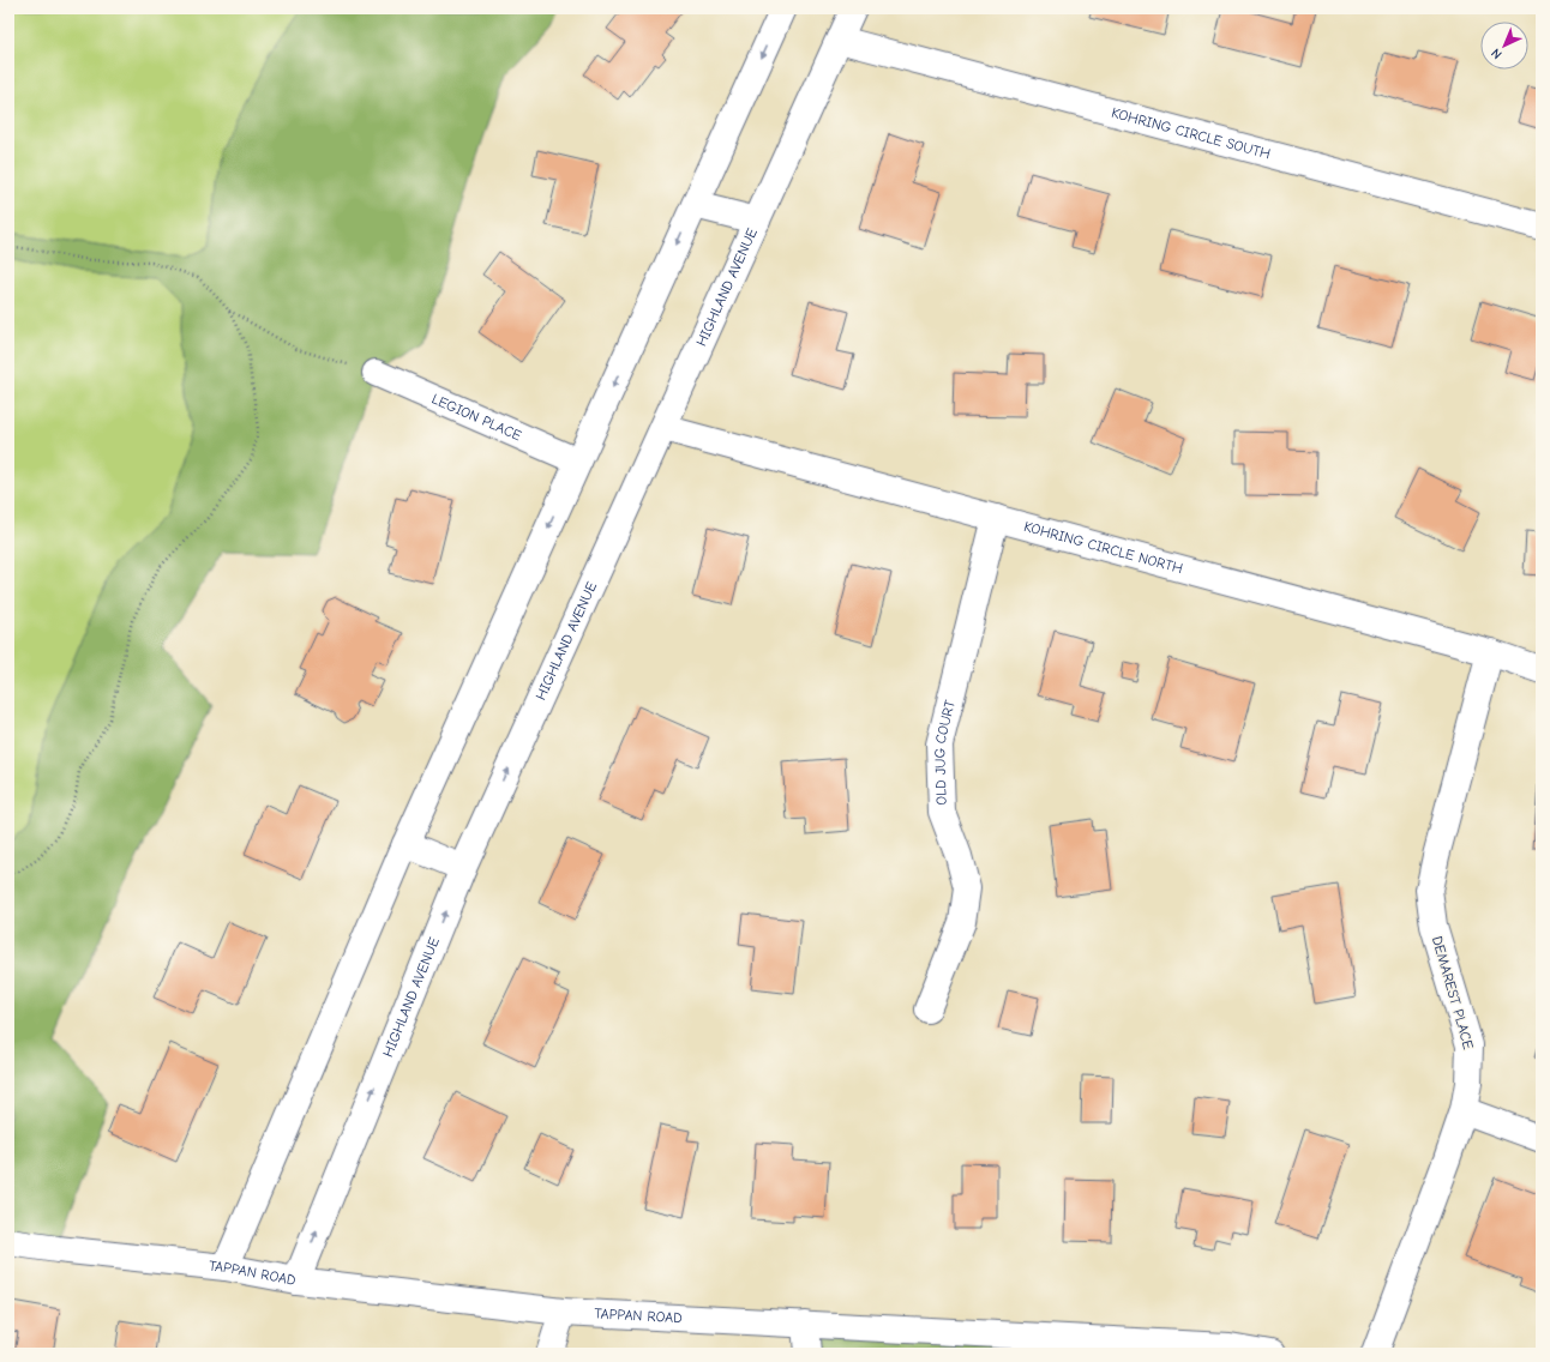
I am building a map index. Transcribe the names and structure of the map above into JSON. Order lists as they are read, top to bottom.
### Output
{
  "streets": {
    "street": [
      "KOHRING CIRCLE SOUTH",
      "HIGHLAND AVENUE",
      "LEGION PLACE",
      "KOHRING CIRCLE NORTH",
      "OLD JUG COURT",
      "DEMAREST PLACE",
      "TAPPAN ROAD"
    ]
  },
  "crossings": [
    ["KOHRING CIRCLE SOUTH", "HIGHLAND AVENUE"],
    ["HIGHLAND AVENUE", "KOHRING CIRCLE NORTH"],
    ["HIGHLAND AVENUE", "TAPPAN ROAD"],
    ["KOHRING CIRCLE NORTH", "OLD JUG COURT"],
    ["KOHRING CIRCLE NORTH", "DEMAREST PLACE"]
  ],
  "north": "bottom left"
}
